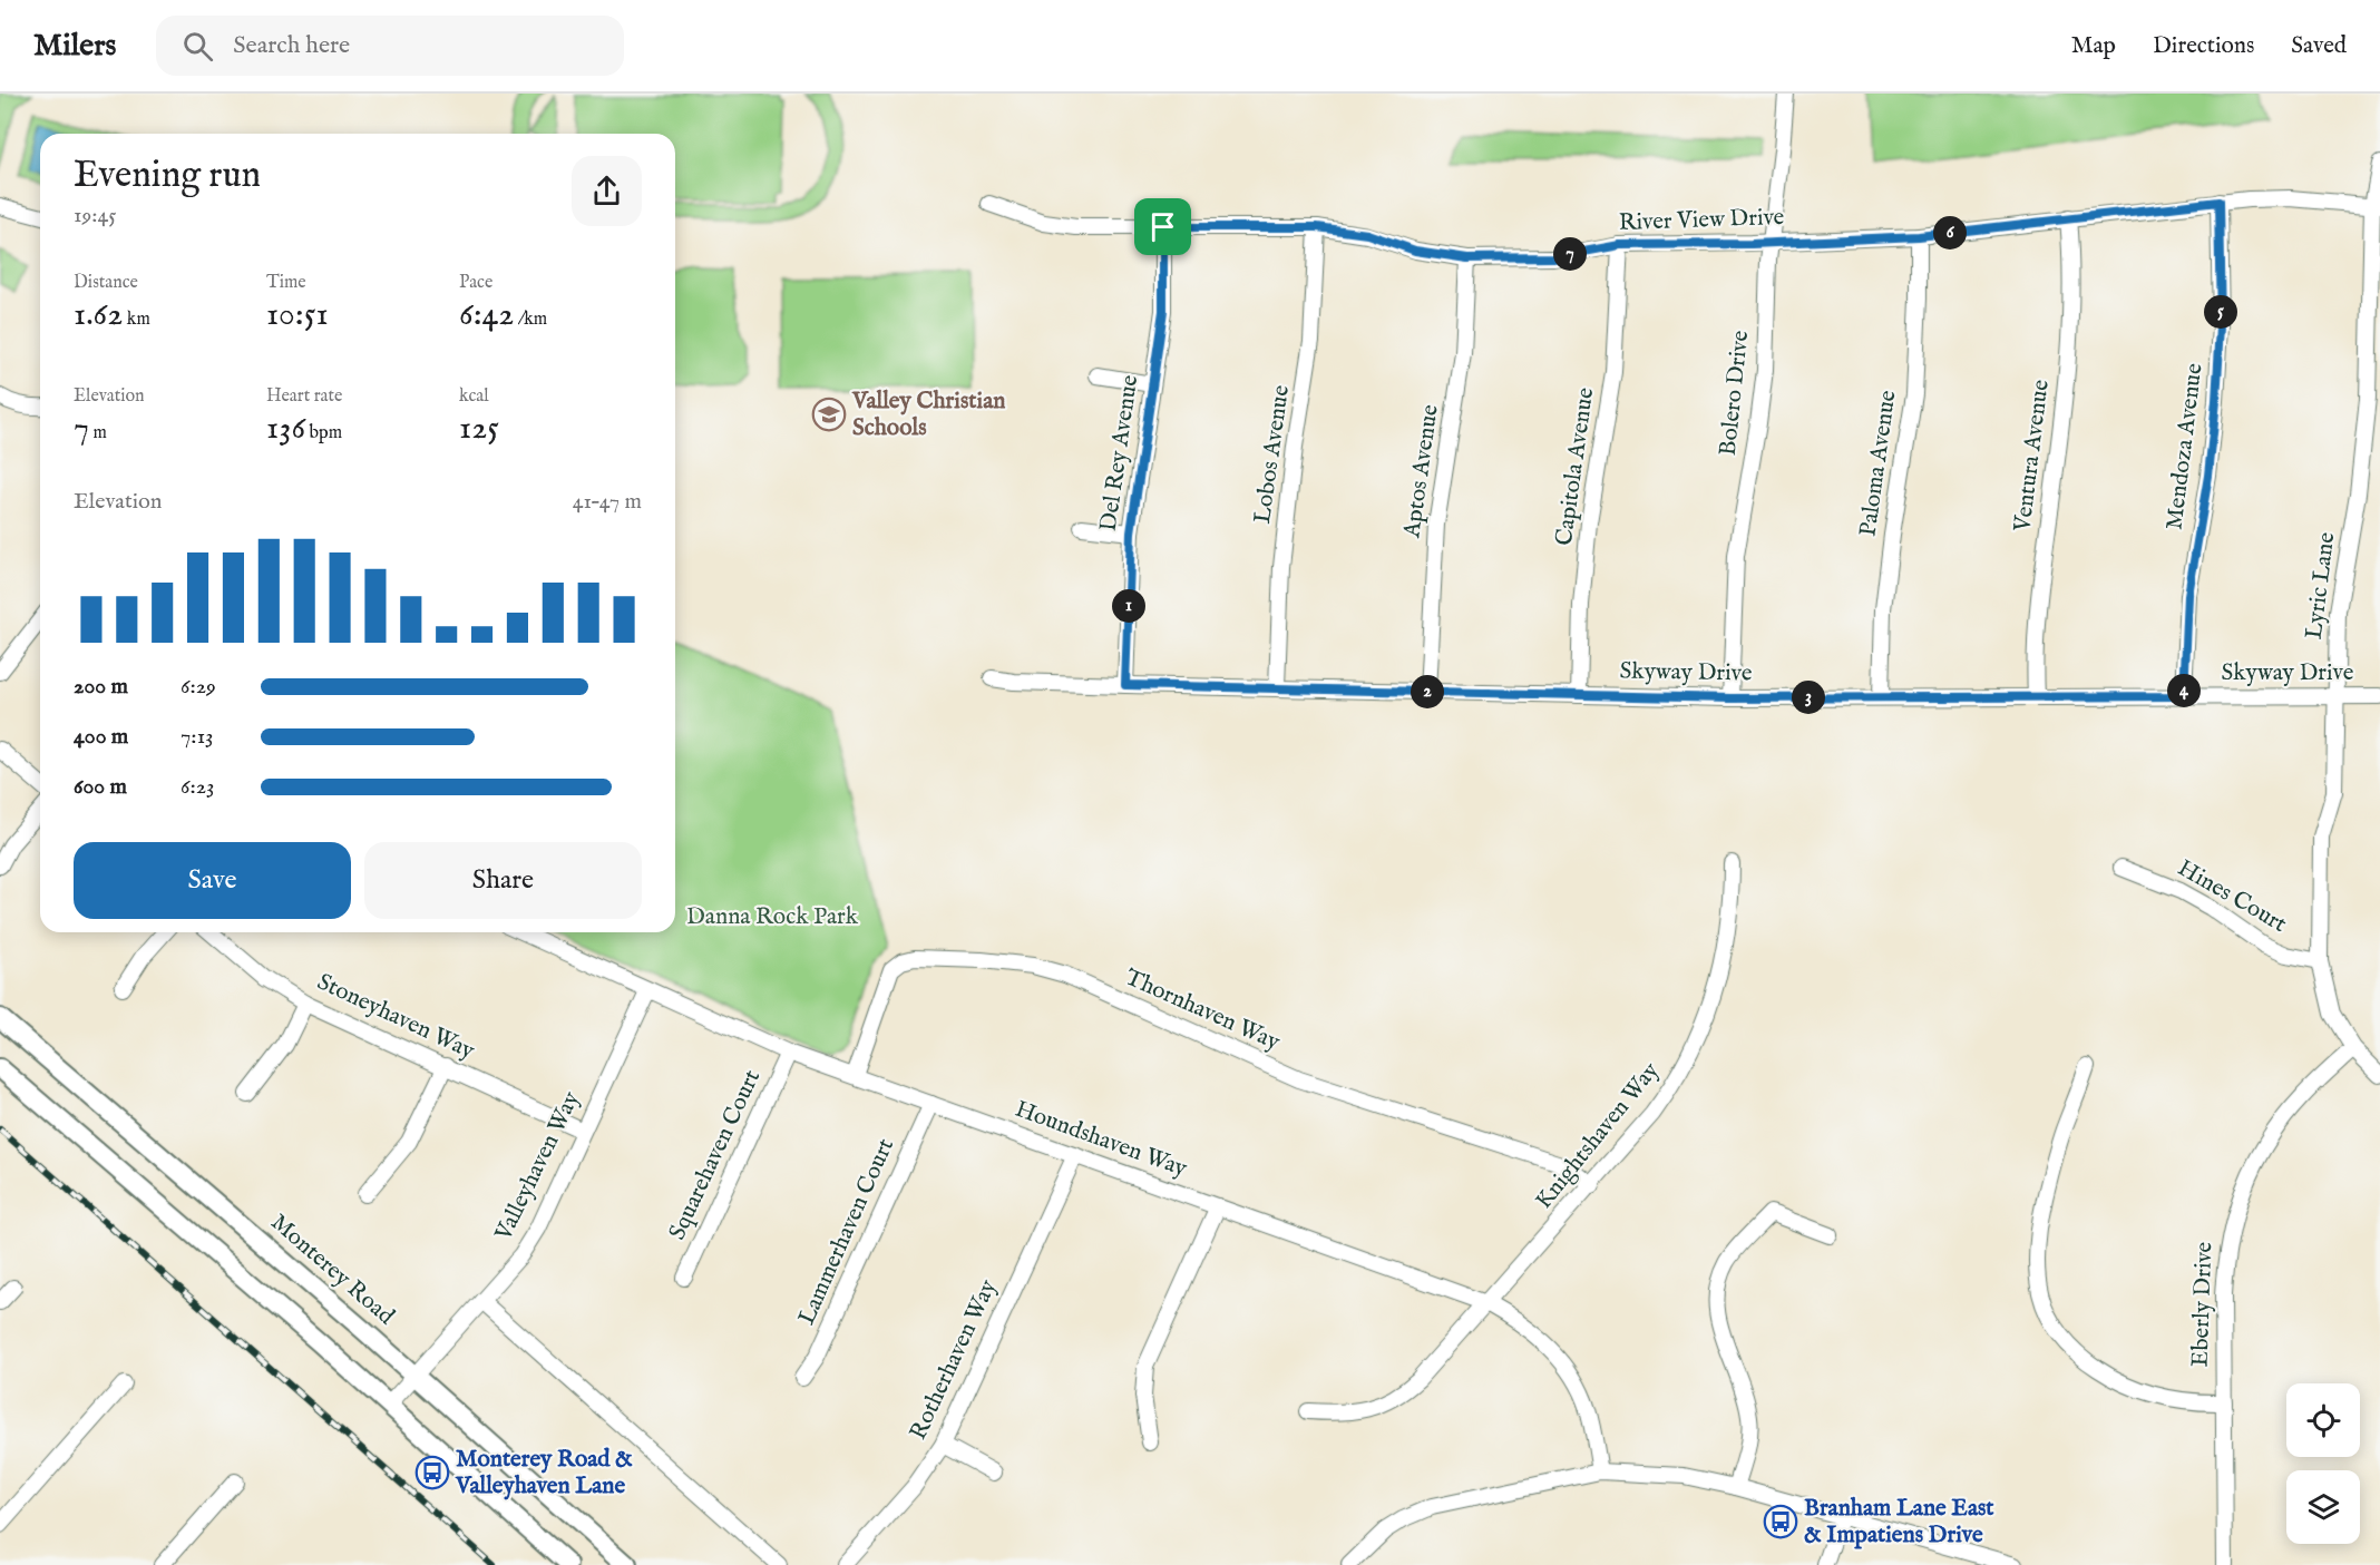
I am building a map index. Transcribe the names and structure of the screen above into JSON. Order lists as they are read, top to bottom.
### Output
{
  "streets": {
    "main road": ["Monterey Road"],
    "street": [
      "River View Drive",
      "Bolero Drive",
      "Mendoza Avenue",
      "Del Rey Avenue",
      "Lobos Avenue",
      "Ventura Avenue",
      "Paloma Avenue",
      "Capitola Avenue",
      "Aptos Avenue",
      "Lyric Lane",
      "Skyway Drive",
      "Hines Court",
      "Thornhaven Way",
      "Stoneyhaven Way",
      "Knightshaven Way",
      "Houndshaven Way",
      "Squarehaven Court",
      "Valleyhaven Way",
      "Lammerhaven Court",
      "Eberly Drive",
      "Rotherhaven Way"
    ]
  },
  "crossings": [
    ["River View Drive", "Bolero Drive"],
    ["River View Drive", "Mendoza Avenue"],
    ["River View Drive", "Del Rey Avenue"],
    ["River View Drive", "Lobos Avenue"],
    ["River View Drive", "Ventura Avenue"],
    ["River View Drive", "Paloma Avenue"],
    ["River View Drive", "Capitola Avenue"],
    ["River View Drive", "Aptos Avenue"],
    ["River View Drive", "Lyric Lane"],
    ["Bolero Drive", "Skyway Drive"],
    ["Mendoza Avenue", "Skyway Drive"],
    ["Del Rey Avenue", "Skyway Drive"],
    ["Lobos Avenue", "Skyway Drive"],
    ["Ventura Avenue", "Skyway Drive"],
    ["Paloma Avenue", "Skyway Drive"],
    ["Capitola Avenue", "Skyway Drive"],
    ["Aptos Avenue", "Skyway Drive"],
    ["Lyric Lane", "Skyway Drive"],
    ["Lyric Lane", "Hines Court"],
    ["Lyric Lane", "Eberly Drive"],
    ["Thornhaven Way", "Knightshaven Way"],
    ["Thornhaven Way", "Houndshaven Way"],
    ["Stoneyhaven Way", "Valleyhaven Way"],
    ["Knightshaven Way", "Houndshaven Way"],
    ["Houndshaven Way", "Squarehaven Court"],
    ["Houndshaven Way", "Valleyhaven Way"],
    ["Houndshaven Way", "Lammerhaven Court"],
    ["Houndshaven Way", "Rotherhaven Way"],
    ["Valleyhaven Way", "Monterey Road"]
  ],
  "parks": ["Danna Rock Park"],
  "places": {
    "school or university": ["Valley Christian Schools"],
    "bus stop": ["Monterey Road & Valleyhaven Lane", "Branham Lane East & Impatiens Drive"]
  },
  "page": {
    "header": "Milers",
    "search": "Search here",
    "nav": ["Map", "Directions", "Saved"],
    "heading": ["Evening run", "19:45"],
    "pins": [
      "6",
      "7",
      "5",
      "1",
      "4",
      "2",
      "3"
    ],
    "stats": [
      ["Distance", "1.62 km"],
      ["Time", "10:51"],
      ["Pace", "6:42 /km"],
      ["Elevation", "7 m"],
      ["Heart rate", "136 bpm"],
      ["kcal", "125"]
    ],
    "chart": ["Elevation", "41–47 m"],
    "list": [
      {
        "name": "200 m",
        "note": "6:29"
      },
      {
        "name": "400 m",
        "note": "7:13"
      },
      {
        "name": "600 m",
        "note": "6:23"
      }
    ],
    "buttons": ["Save", "Share"]
  }
}
